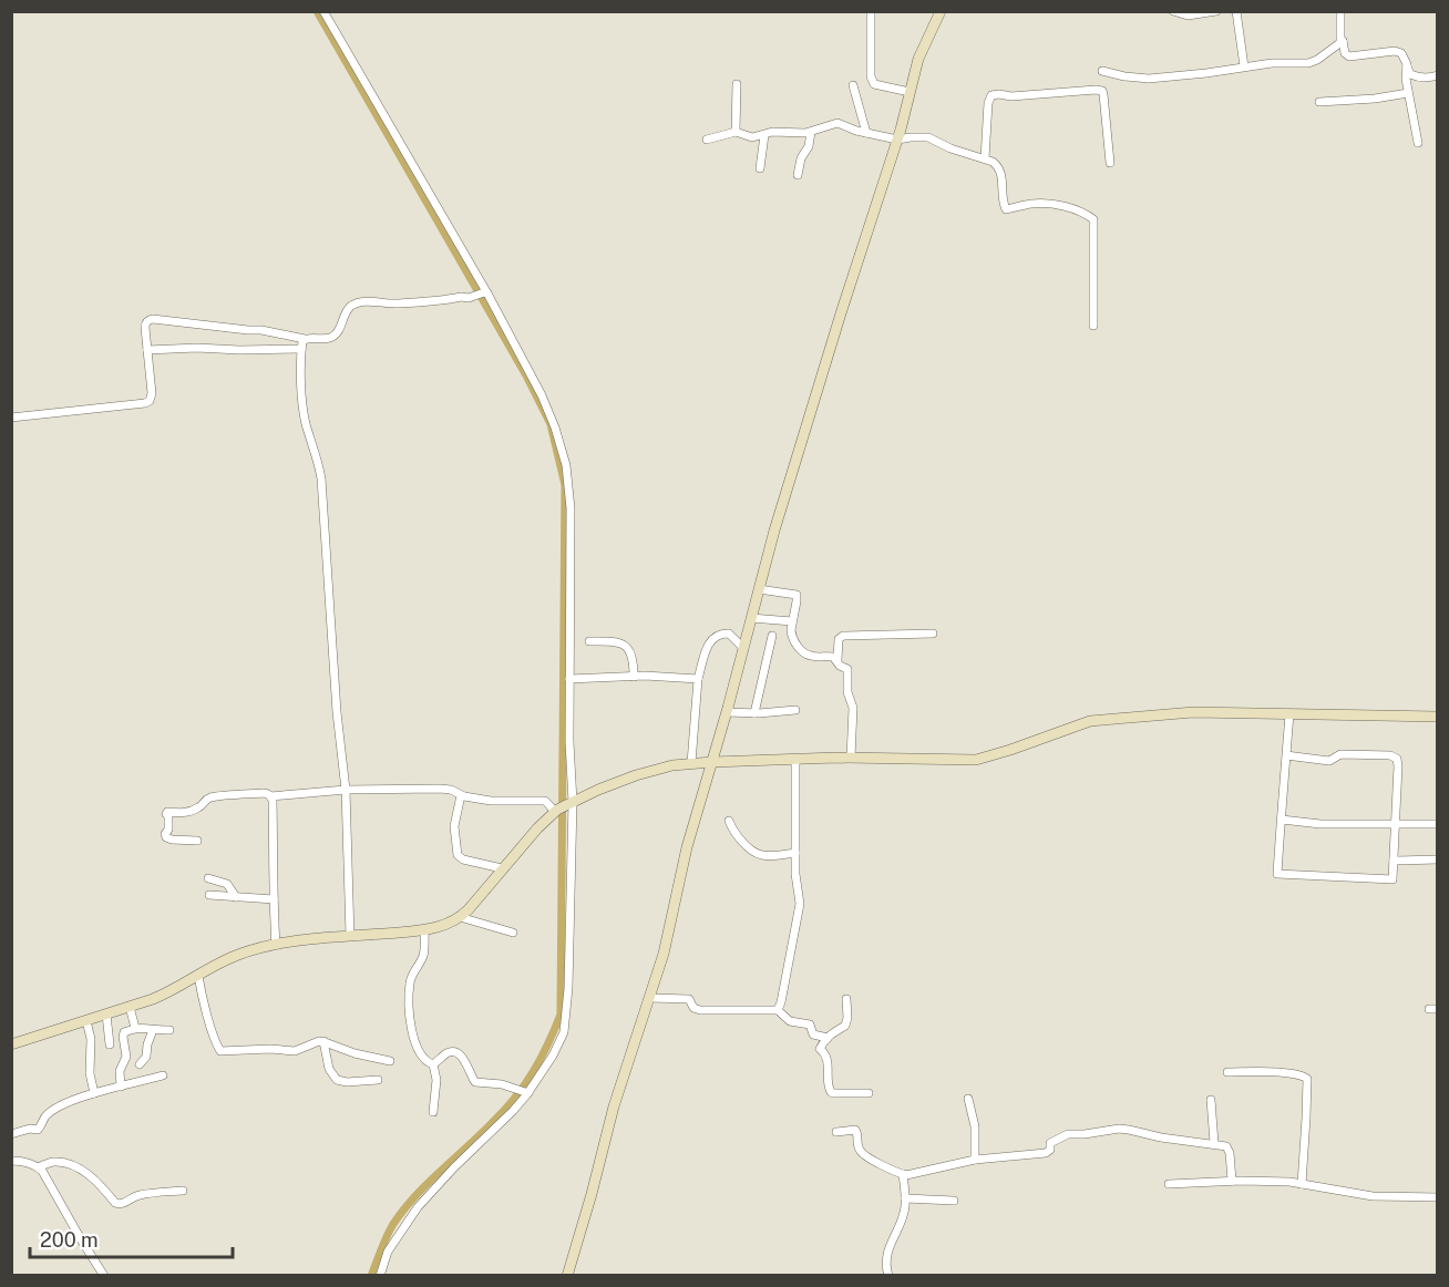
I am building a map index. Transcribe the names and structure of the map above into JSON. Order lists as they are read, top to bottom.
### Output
{
  "scale_bar": "200 m"
}
